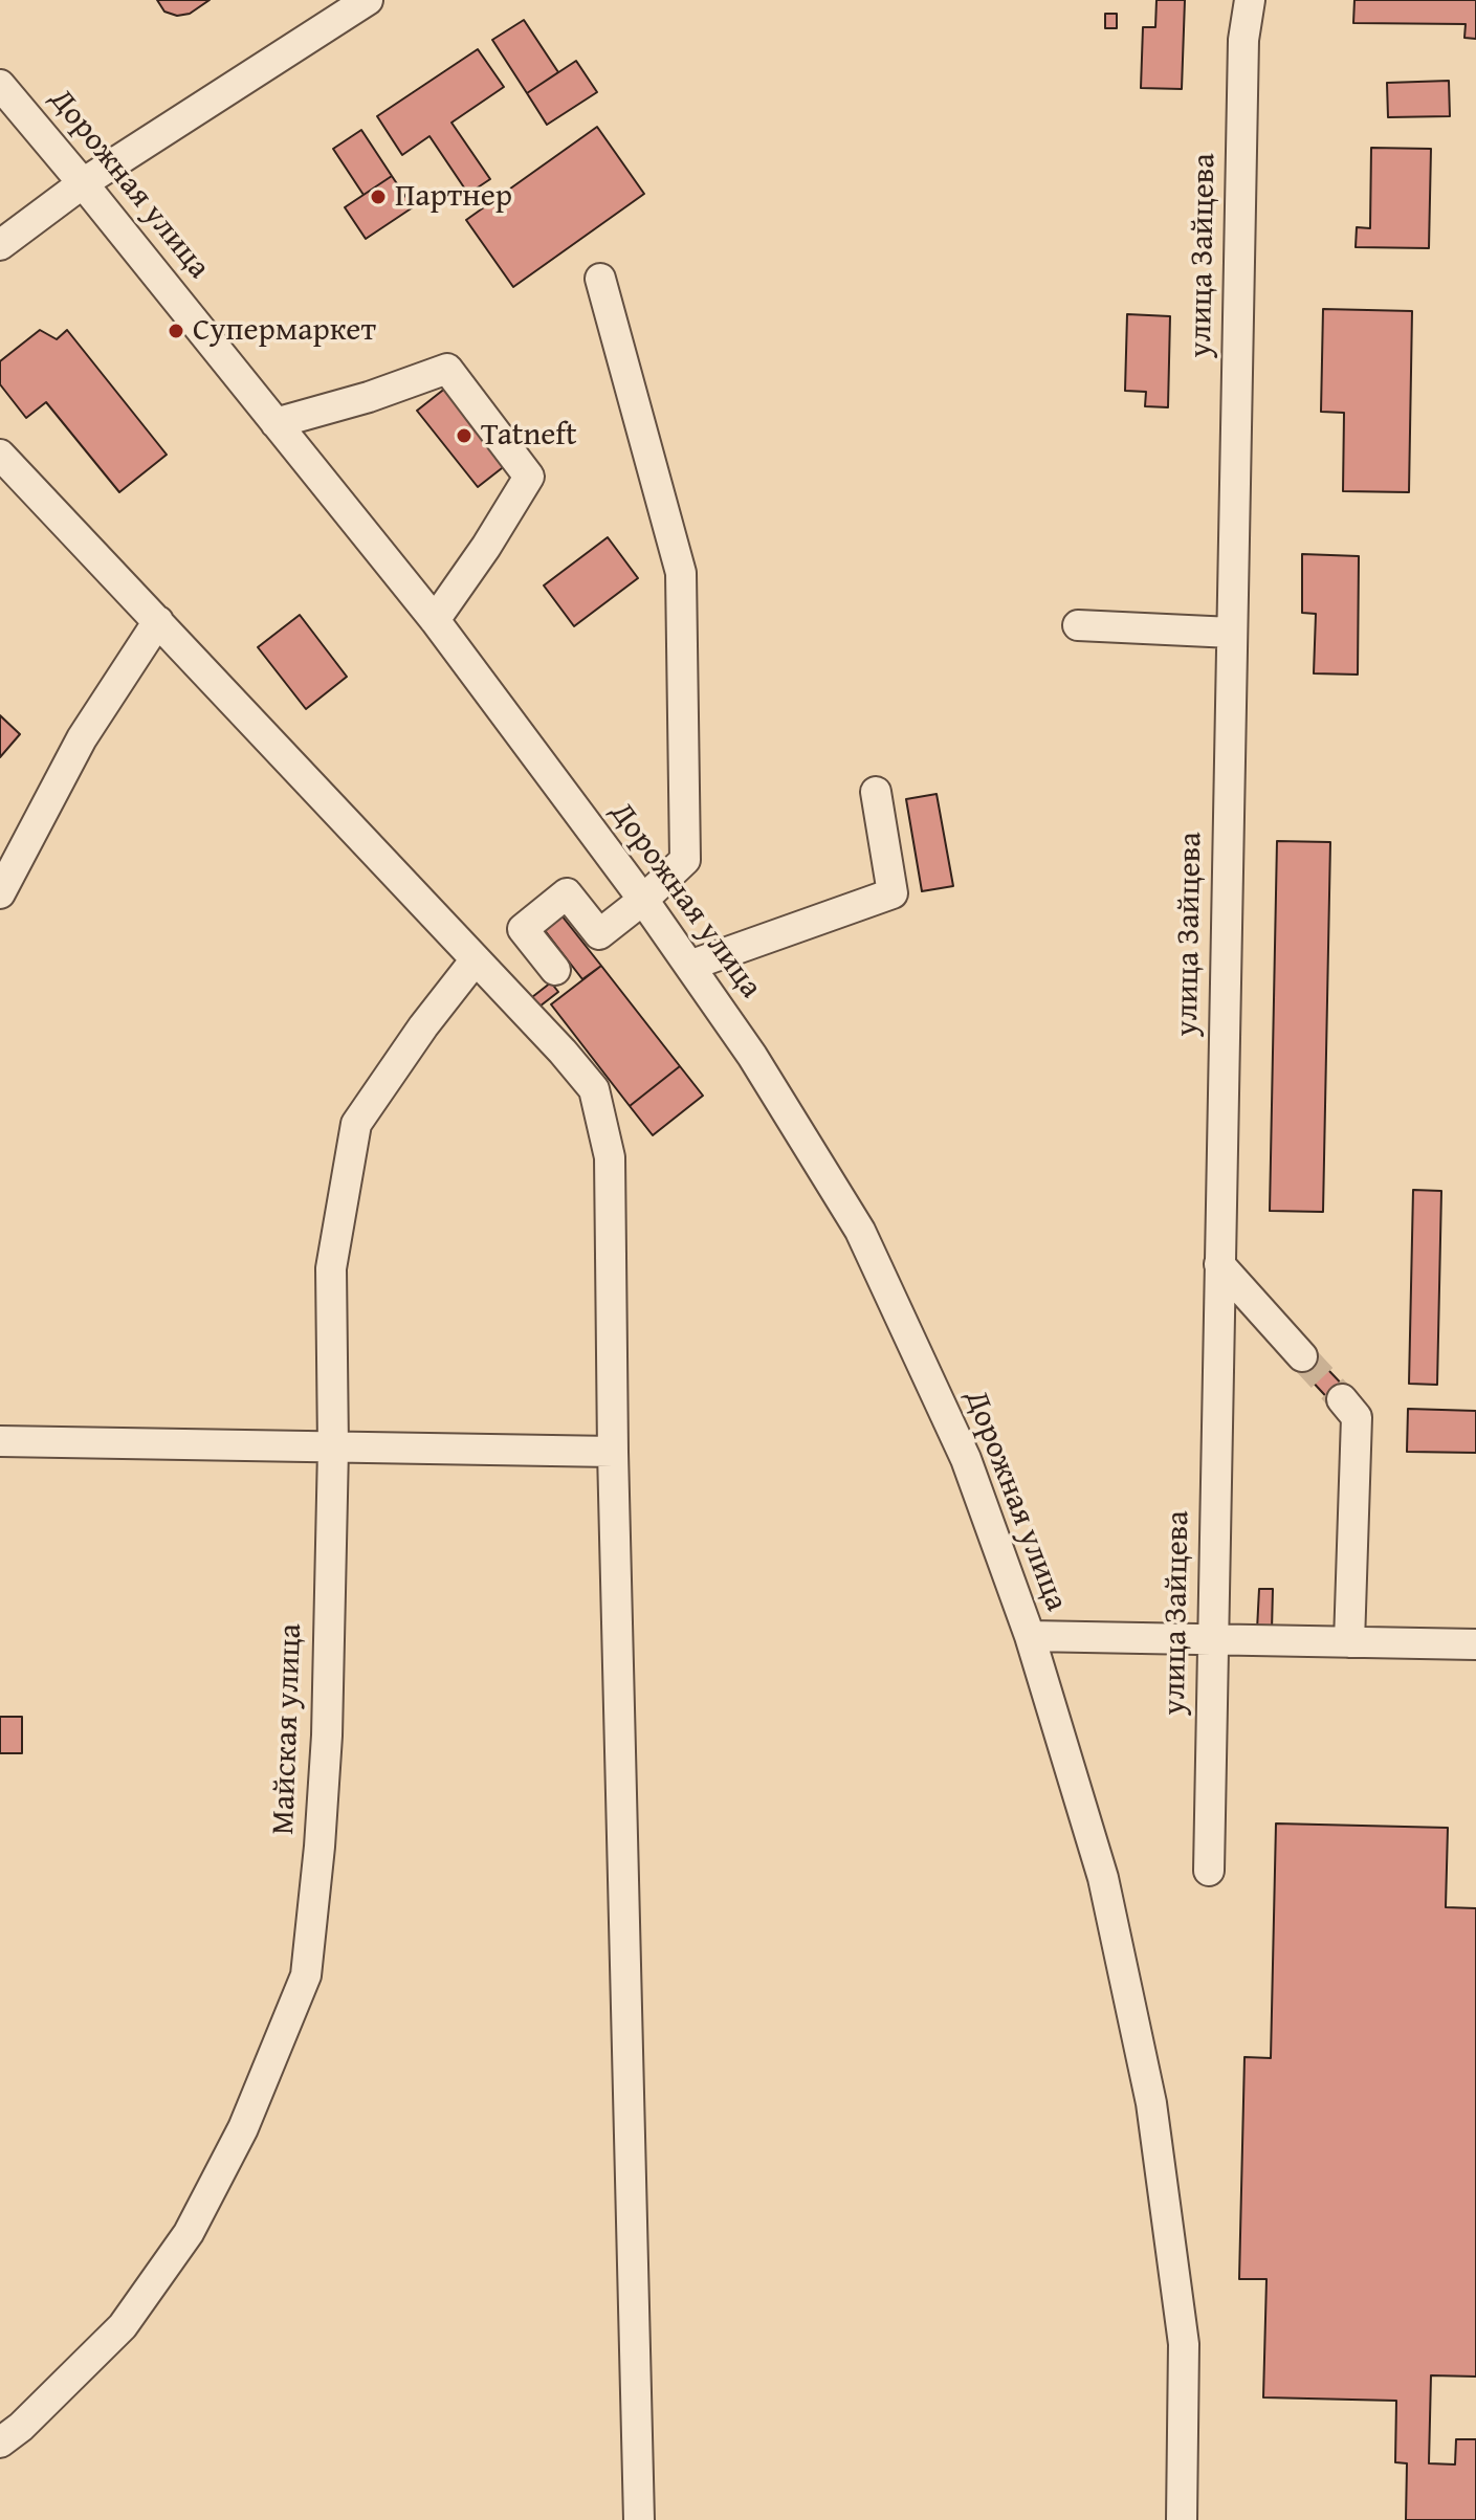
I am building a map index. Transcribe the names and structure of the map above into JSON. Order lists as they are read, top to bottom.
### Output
{
  "streets": {
    "street": ["Дорожная улица", "улица Зайцева", "Майская улица"]
  },
  "places": ["Партнер", "Супермаркет", "Tatneft"]
}
